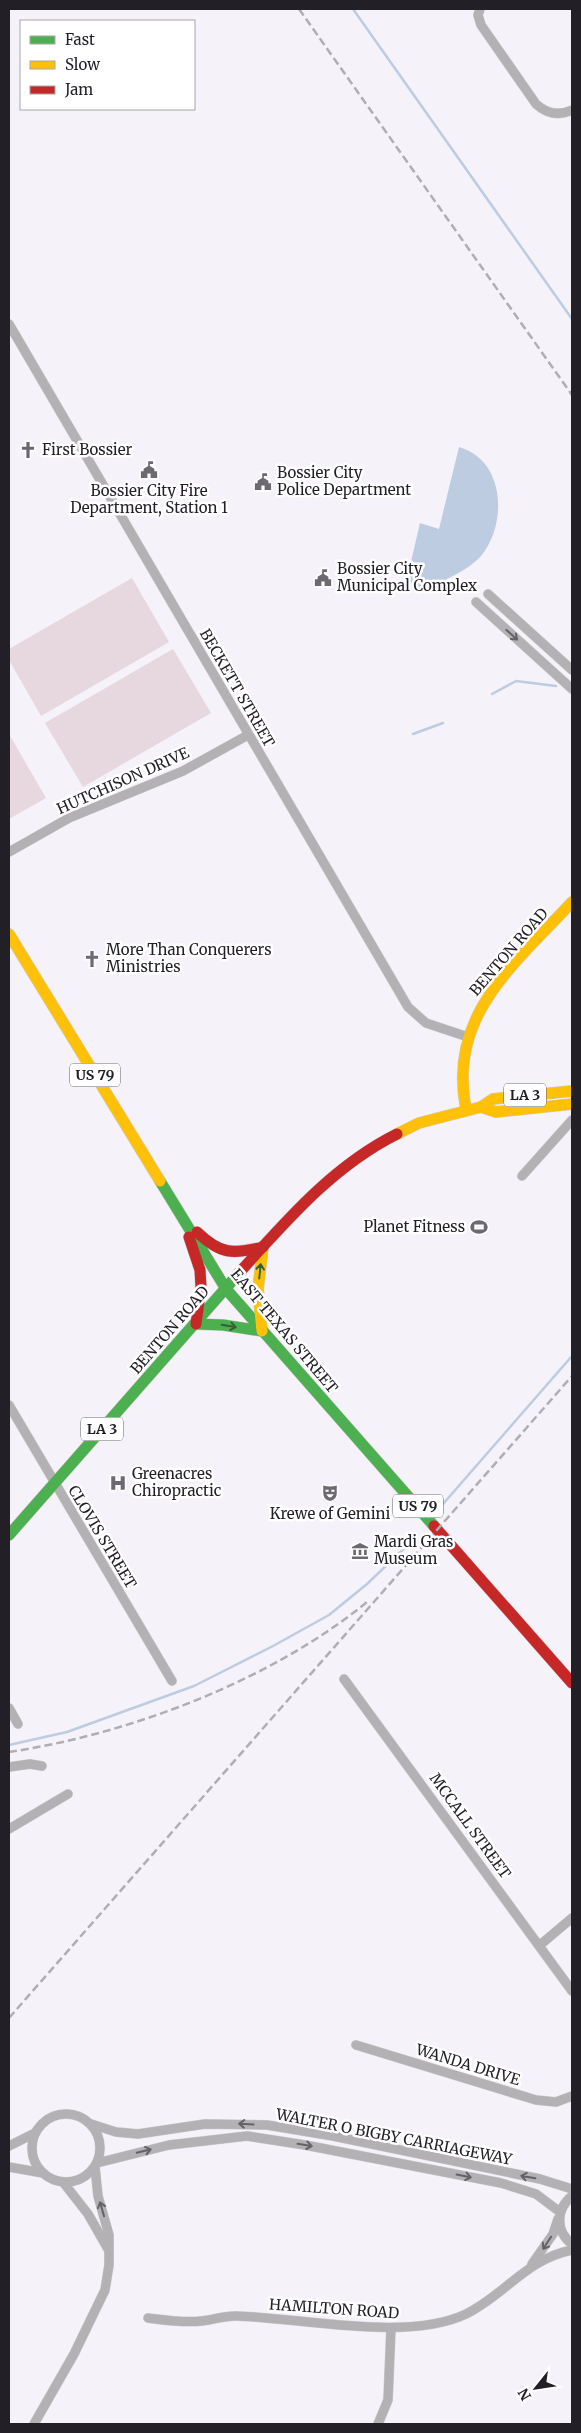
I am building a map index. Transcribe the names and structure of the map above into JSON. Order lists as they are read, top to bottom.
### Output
{
  "streets": {
    "main road": [
      "BENTON ROAD",
      "US 79",
      "LA 3",
      "EAST TEXAS STREET"
    ],
    "street": [
      "BECKETT STREET",
      "HUTCHISON DRIVE",
      "CLOVIS STREET",
      "MCCALL STREET",
      "WANDA DRIVE",
      "WALTER O BIGBY CARRIAGEWAY",
      "HAMILTON ROAD"
    ]
  },
  "crossings": [
    ["BECKETT STREET", "HUTCHISON DRIVE"],
    ["BECKETT STREET", "BENTON ROAD"],
    ["BENTON ROAD", "LA 3"],
    ["BENTON ROAD", "EAST TEXAS STREET"],
    ["BENTON ROAD", "CLOVIS STREET"],
    ["WALTER O BIGBY CARRIAGEWAY", "HAMILTON ROAD"]
  ],
  "places": {
    "church": ["First Bossier", "More Than Conquerers Ministries"],
    "public building": ["Bossier City Fire Department, Station 1", "Bossier City Police Department", "Bossier City Municipal Complex"],
    "sports": ["Planet Fitness"],
    "hospital": ["Greenacres Chiropractic"],
    "theatre": ["Krewe of Gemini"],
    "museum": ["Mardi Gras Museum"]
  },
  "legend": ["Fast", "Slow", "Jam"],
  "north": "bottom left"
}
